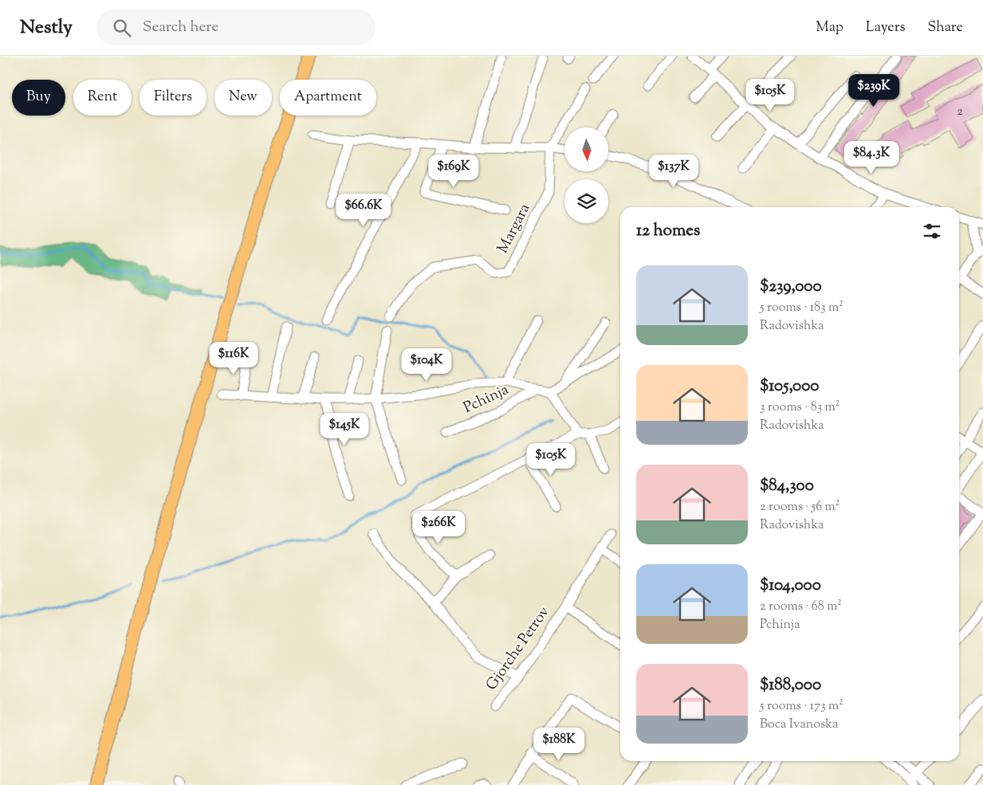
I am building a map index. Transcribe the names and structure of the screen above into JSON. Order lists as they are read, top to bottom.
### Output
{
  "streets": {
    "street": ["Margara", "Pchinja", "Gjorche Petrov"]
  },
  "house_numbers": ["2"],
  "north": "bottom",
  "page": {
    "header": "Nestly",
    "search": "Search here",
    "nav": ["Map", "Layers", "Share"],
    "price": [
      "$239K",
      "$105K",
      "$84.3K",
      "$169K",
      "$137K",
      "$66.6K",
      "$116K",
      "$104K",
      "$145K",
      "$105K",
      "$266K",
      "$188K"
    ],
    "chip": [
      "Buy",
      "Rent",
      "Filters",
      "New",
      "Apartment"
    ],
    "heading": "12 homes",
    "list": [
      {
        "name": "$239,000",
        "note": "5 rooms · 183 m² · Radovishka"
      },
      {
        "name": "$105,000",
        "note": "3 rooms · 83 m² · Radovishka"
      },
      {
        "name": "$84,300",
        "note": "2 rooms · 56 m² · Radovishka"
      },
      {
        "name": "$104,000",
        "note": "2 rooms · 68 m² · Pchinja"
      },
      {
        "name": "$188,000",
        "note": "5 rooms · 173 m² · Boca Ivanoska"
      }
    ]
  }
}
